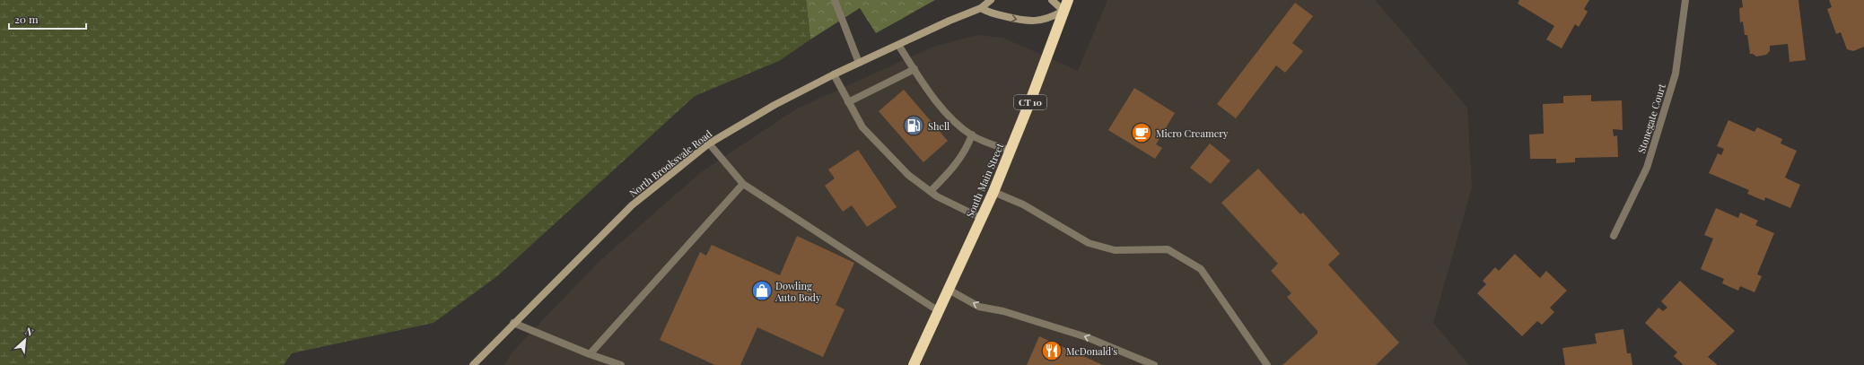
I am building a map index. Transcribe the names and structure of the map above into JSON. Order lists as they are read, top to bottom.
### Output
{
  "streets": {
    "highway": ["CT 10", "South Main Street"],
    "main road": ["North Brooksvale Road"],
    "street": ["Stonegate Court"]
  },
  "places": {
    "fuel station": ["Shell"],
    "cafe": ["Micro Creamery"],
    "shop": ["Dowling Auto Body"],
    "restaurant": ["McDonald's"]
  },
  "scale_bar": "20 m",
  "north": "top right"
}
